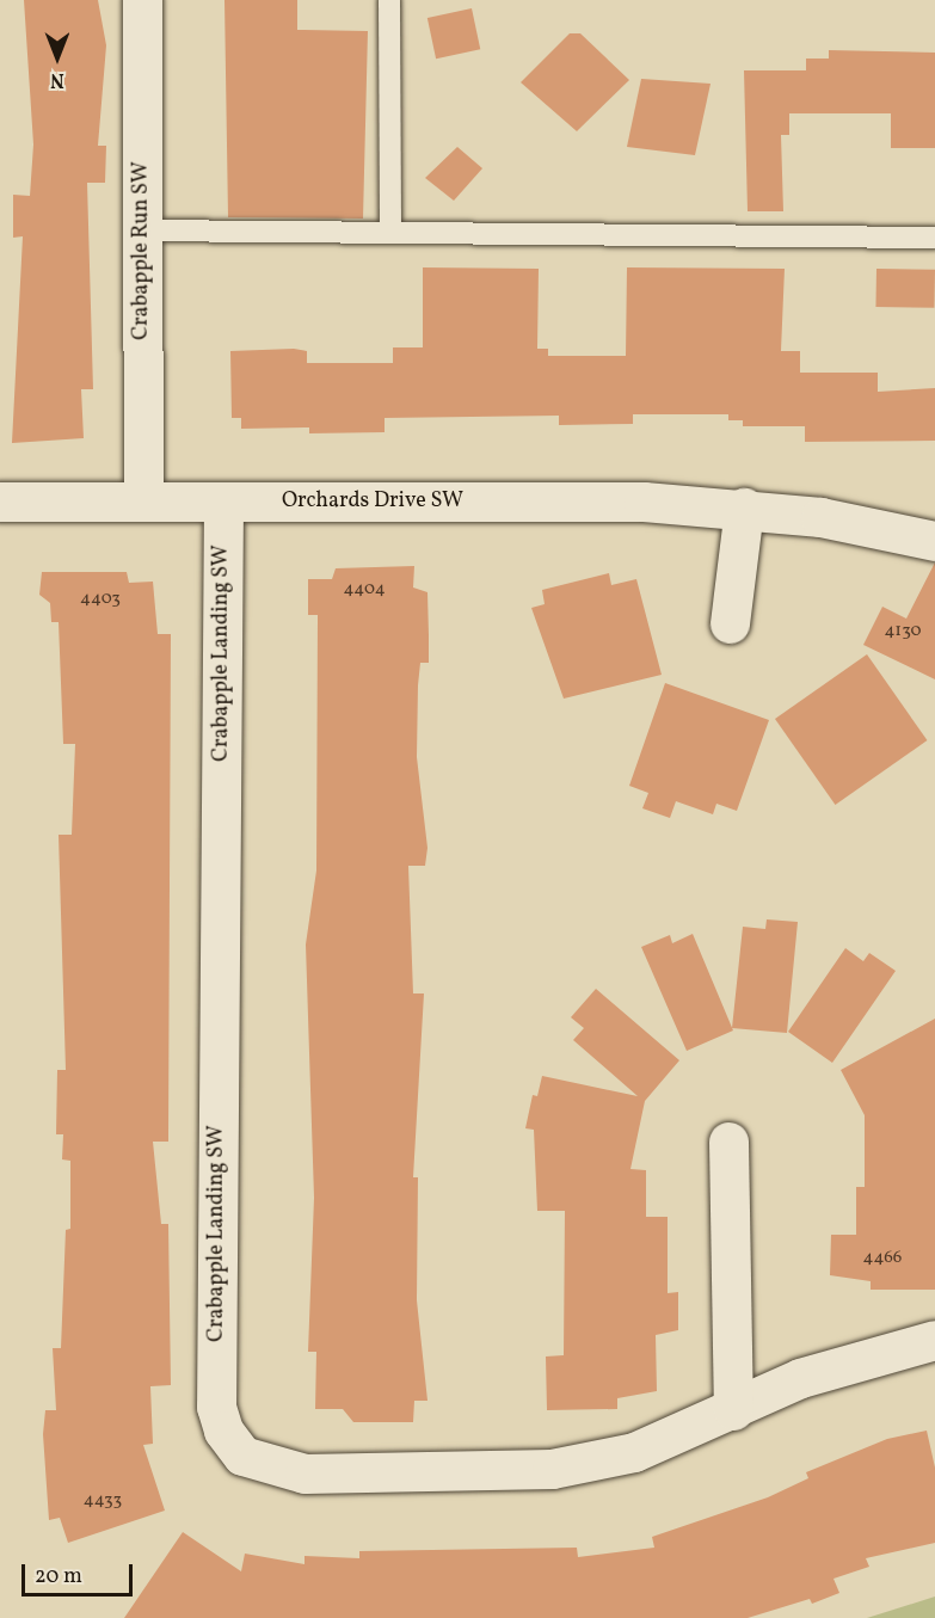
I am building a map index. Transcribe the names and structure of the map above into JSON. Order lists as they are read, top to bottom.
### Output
{
  "streets": {
    "street": ["Crabapple Run SW", "Orchards Drive SW", "Crabapple Landing SW"]
  },
  "crossings": [
    ["Crabapple Run SW", "Orchards Drive SW"],
    ["Orchards Drive SW", "Crabapple Landing SW"]
  ],
  "house_numbers": [
    "4404",
    "4403",
    "4130",
    "4466",
    "4433"
  ],
  "scale_bar": "20 m",
  "north": "bottom"
}
